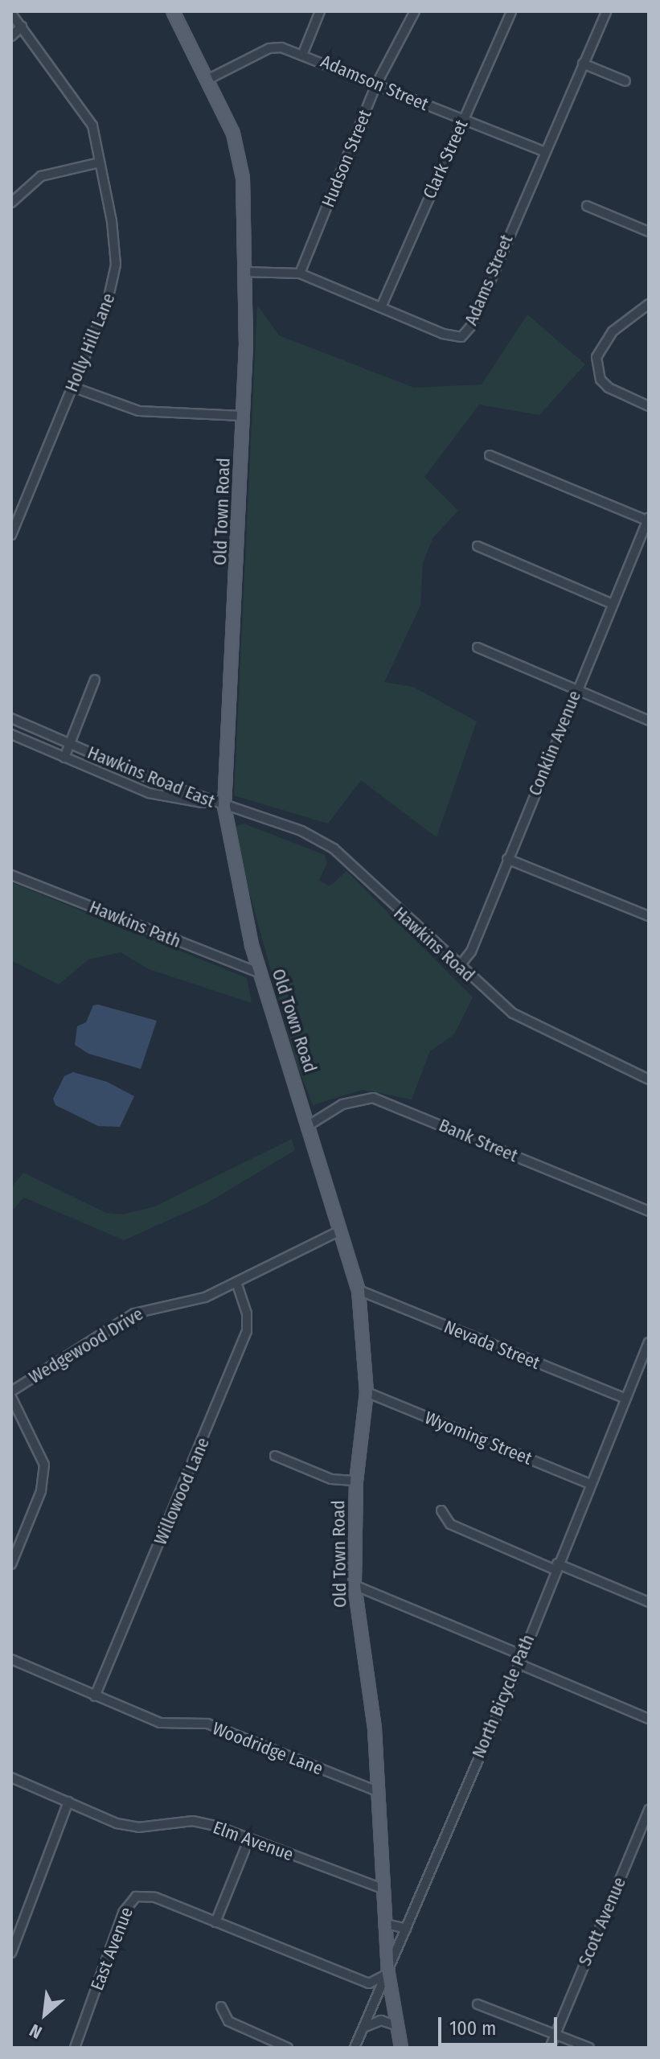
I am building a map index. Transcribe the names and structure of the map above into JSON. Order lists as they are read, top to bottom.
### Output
{
  "streets": {
    "main road": ["Old Town Road"],
    "street": [
      "Adamson Street",
      "Hudson Street",
      "Clark Street",
      "Adams Street",
      "Holly Hill Lane",
      "Conklin Avenue",
      "Hawkins Road East",
      "Hawkins Path",
      "Hawkins Road",
      "Bank Street",
      "Nevada Street",
      "Wedgewood Drive",
      "Wyoming Street",
      "Willowood Lane",
      "North Bicycle Path",
      "Woodridge Lane",
      "Elm Avenue",
      "Scott Avenue",
      "East Avenue"
    ]
  },
  "crossings": [
    ["Adamson Street", "Hudson Street"],
    ["Adamson Street", "Clark Street"],
    ["Adamson Street", "Adams Street"],
    ["Adamson Street", "Old Town Road"],
    ["Hudson Street", "Adams Street"],
    ["Clark Street", "Adams Street"],
    ["Adams Street", "Old Town Road"],
    ["Old Town Road", "Hawkins Road East"],
    ["Old Town Road", "Hawkins Path"],
    ["Old Town Road", "Hawkins Road"],
    ["Old Town Road", "Bank Street"],
    ["Old Town Road", "Nevada Street"],
    ["Old Town Road", "Wedgewood Drive"],
    ["Old Town Road", "Wyoming Street"],
    ["Old Town Road", "North Bicycle Path"],
    ["Old Town Road", "Woodridge Lane"],
    ["Old Town Road", "Elm Avenue"],
    ["Conklin Avenue", "Hawkins Road"],
    ["Hawkins Road East", "Hawkins Road"],
    ["Nevada Street", "North Bicycle Path"],
    ["Wedgewood Drive", "Willowood Lane"],
    ["Wyoming Street", "North Bicycle Path"],
    ["Willowood Lane", "Woodridge Lane"]
  ],
  "scale_bar": "100 m",
  "north": "bottom left"
}
